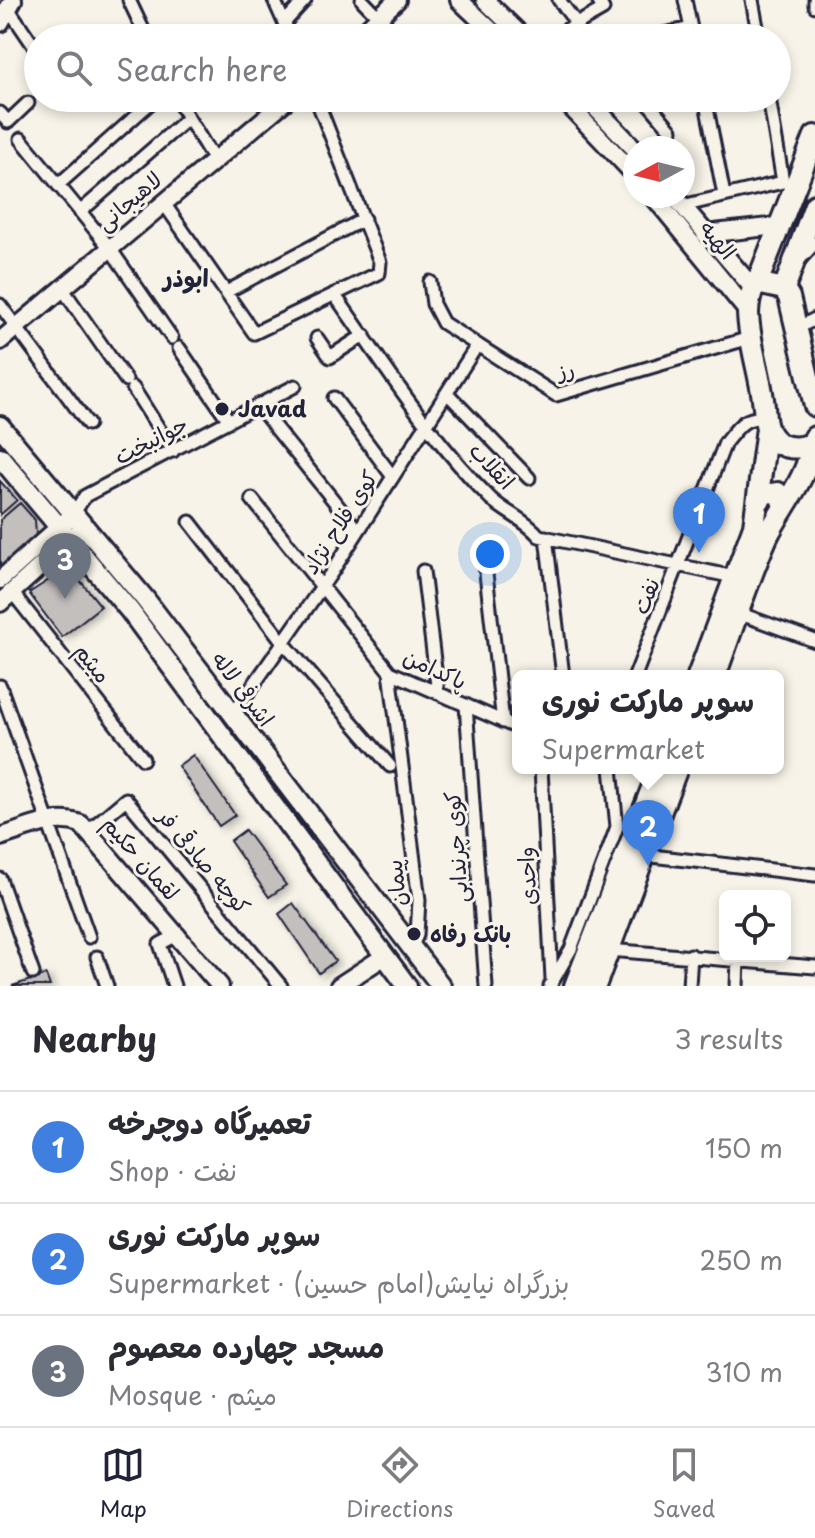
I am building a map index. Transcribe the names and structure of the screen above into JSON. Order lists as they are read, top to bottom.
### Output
{
  "streets": {
    "main road": ["اشرفی لاله"],
    "street": [
      "لاهیجانی",
      "الهیه",
      "رز",
      "جوانبخت",
      "انقلاب",
      "کوی فلاح نژاد",
      "نفت",
      "میثم",
      "پاکدامن",
      "کوی چرندابی",
      "لقمان حکیم",
      "کوچه صادقی فر",
      "واحدی",
      "پیمان"
    ]
  },
  "crossings": [
    ["رز", "کوی فلاح نژاد"],
    ["جوانبخت", "اشرفی لاله"],
    ["انقلاب", "کوی فلاح نژاد"],
    ["انقلاب", "نفت"],
    ["کوی فلاح نژاد", "پاکدامن"],
    ["کوی فلاح نژاد", "اشرفی لاله"],
    ["پاکدامن", "کوی چرندابی"],
    ["پاکدامن", "پیمان"],
    ["اشرفی لاله", "پیمان"],
    ["لقمان حکیم", "کوچه صادقی فر"]
  ],
  "districts": ["ابوذر"],
  "places": ["Javad", "بانک رفاه"],
  "north": "left",
  "page": {
    "search": "Search here",
    "pins": ["1", "3", "2"],
    "popup": ["سوپر مارکت نوری", "Supermarket"],
    "heading": ["Nearby", "3 results"],
    "list": [
      {
        "mark": "1",
        "name": "تعمیرگاه دوچرخه",
        "note": "Shop · نفت",
        "value": "150 m"
      },
      {
        "mark": "2",
        "name": "سوپر مارکت نوری",
        "note": "Supermarket · بزرگراه نیایش(امام حسین)",
        "value": "250 m"
      },
      {
        "mark": "3",
        "name": "مسجد چهارده معصوم",
        "note": "Mosque · میثم",
        "value": "310 m"
      }
    ],
    "nav": ["Map", "Directions", "Saved"]
  }
}
